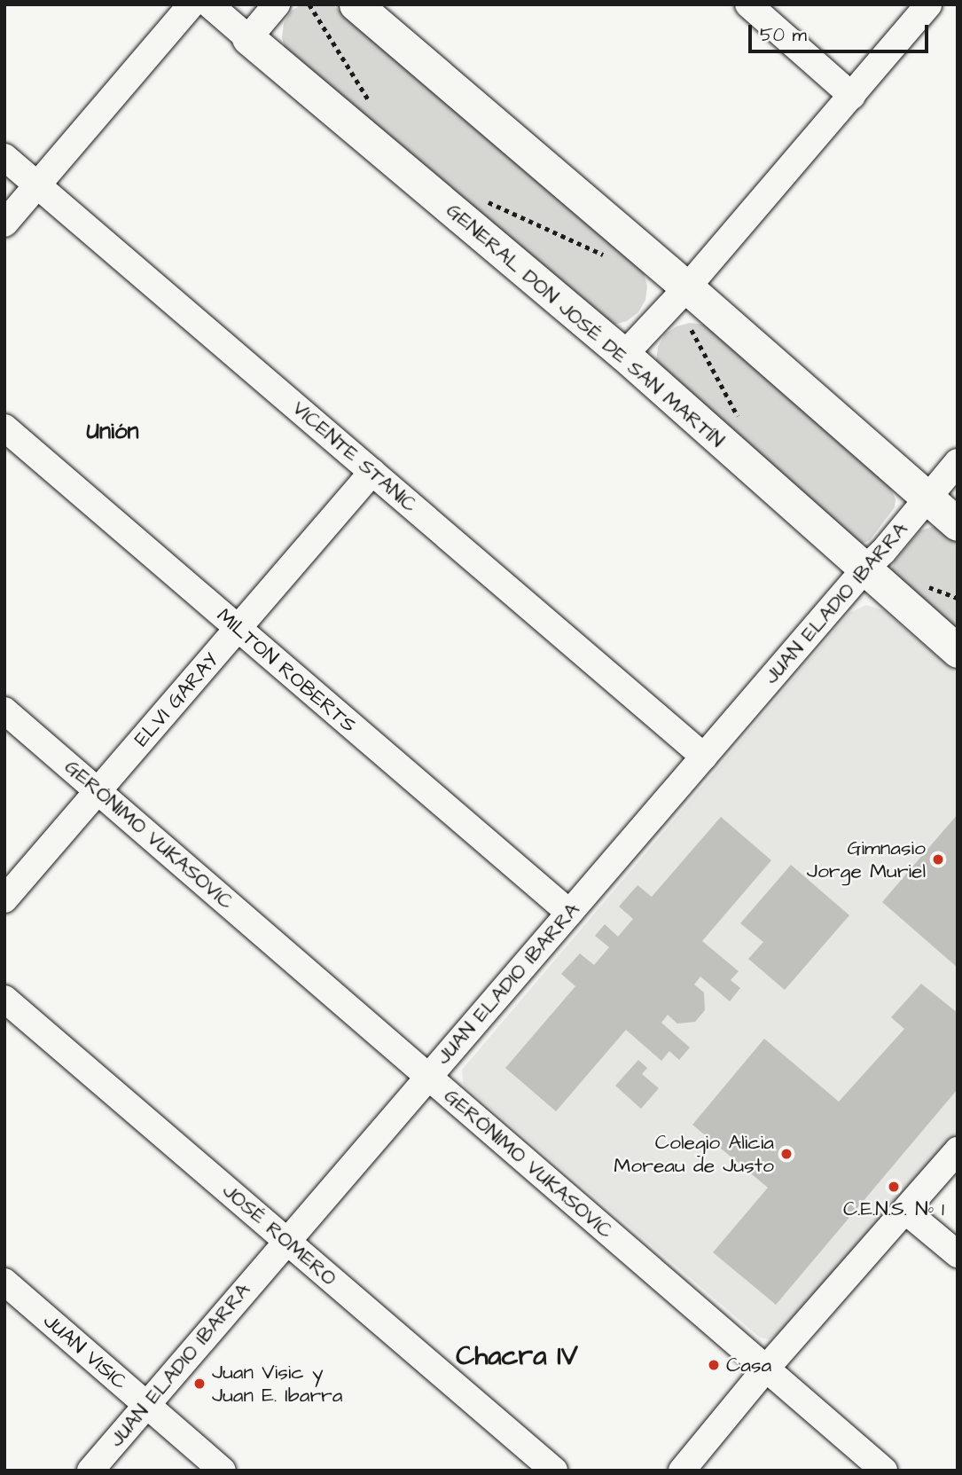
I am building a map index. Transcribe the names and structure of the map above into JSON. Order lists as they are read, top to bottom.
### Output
{
  "streets": {
    "street": [
      "GENERAL DON JOSÉ DE SAN MARTÍN",
      "VICENTE STANIC",
      "JUAN ELADIO IBARRA",
      "MILTON ROBERTS",
      "ELVI GARAY",
      "GERÓNIMO VUKASOVIC",
      "JOSÉ ROMERO",
      "JUAN VISIC"
    ]
  },
  "crossings": [
    ["GENERAL DON JOSÉ DE SAN MARTÍN", "JUAN ELADIO IBARRA"],
    ["VICENTE STANIC", "JUAN ELADIO IBARRA"],
    ["VICENTE STANIC", "ELVI GARAY"],
    ["JUAN ELADIO IBARRA", "MILTON ROBERTS"],
    ["JUAN ELADIO IBARRA", "GERÓNIMO VUKASOVIC"],
    ["JUAN ELADIO IBARRA", "JOSÉ ROMERO"],
    ["JUAN ELADIO IBARRA", "JUAN VISIC"],
    ["MILTON ROBERTS", "ELVI GARAY"],
    ["ELVI GARAY", "GERÓNIMO VUKASOVIC"]
  ],
  "districts": ["Unión", "Chacra IV"],
  "places": [
    "Gimnasio Jorge Muriel",
    "Colegio Alicia Moreau de Justo",
    "C.E.N.S. Nº 1",
    "Casa",
    "Juan Visic y Juan E. Ibarra"
  ],
  "scale_bar": "50 m"
}
